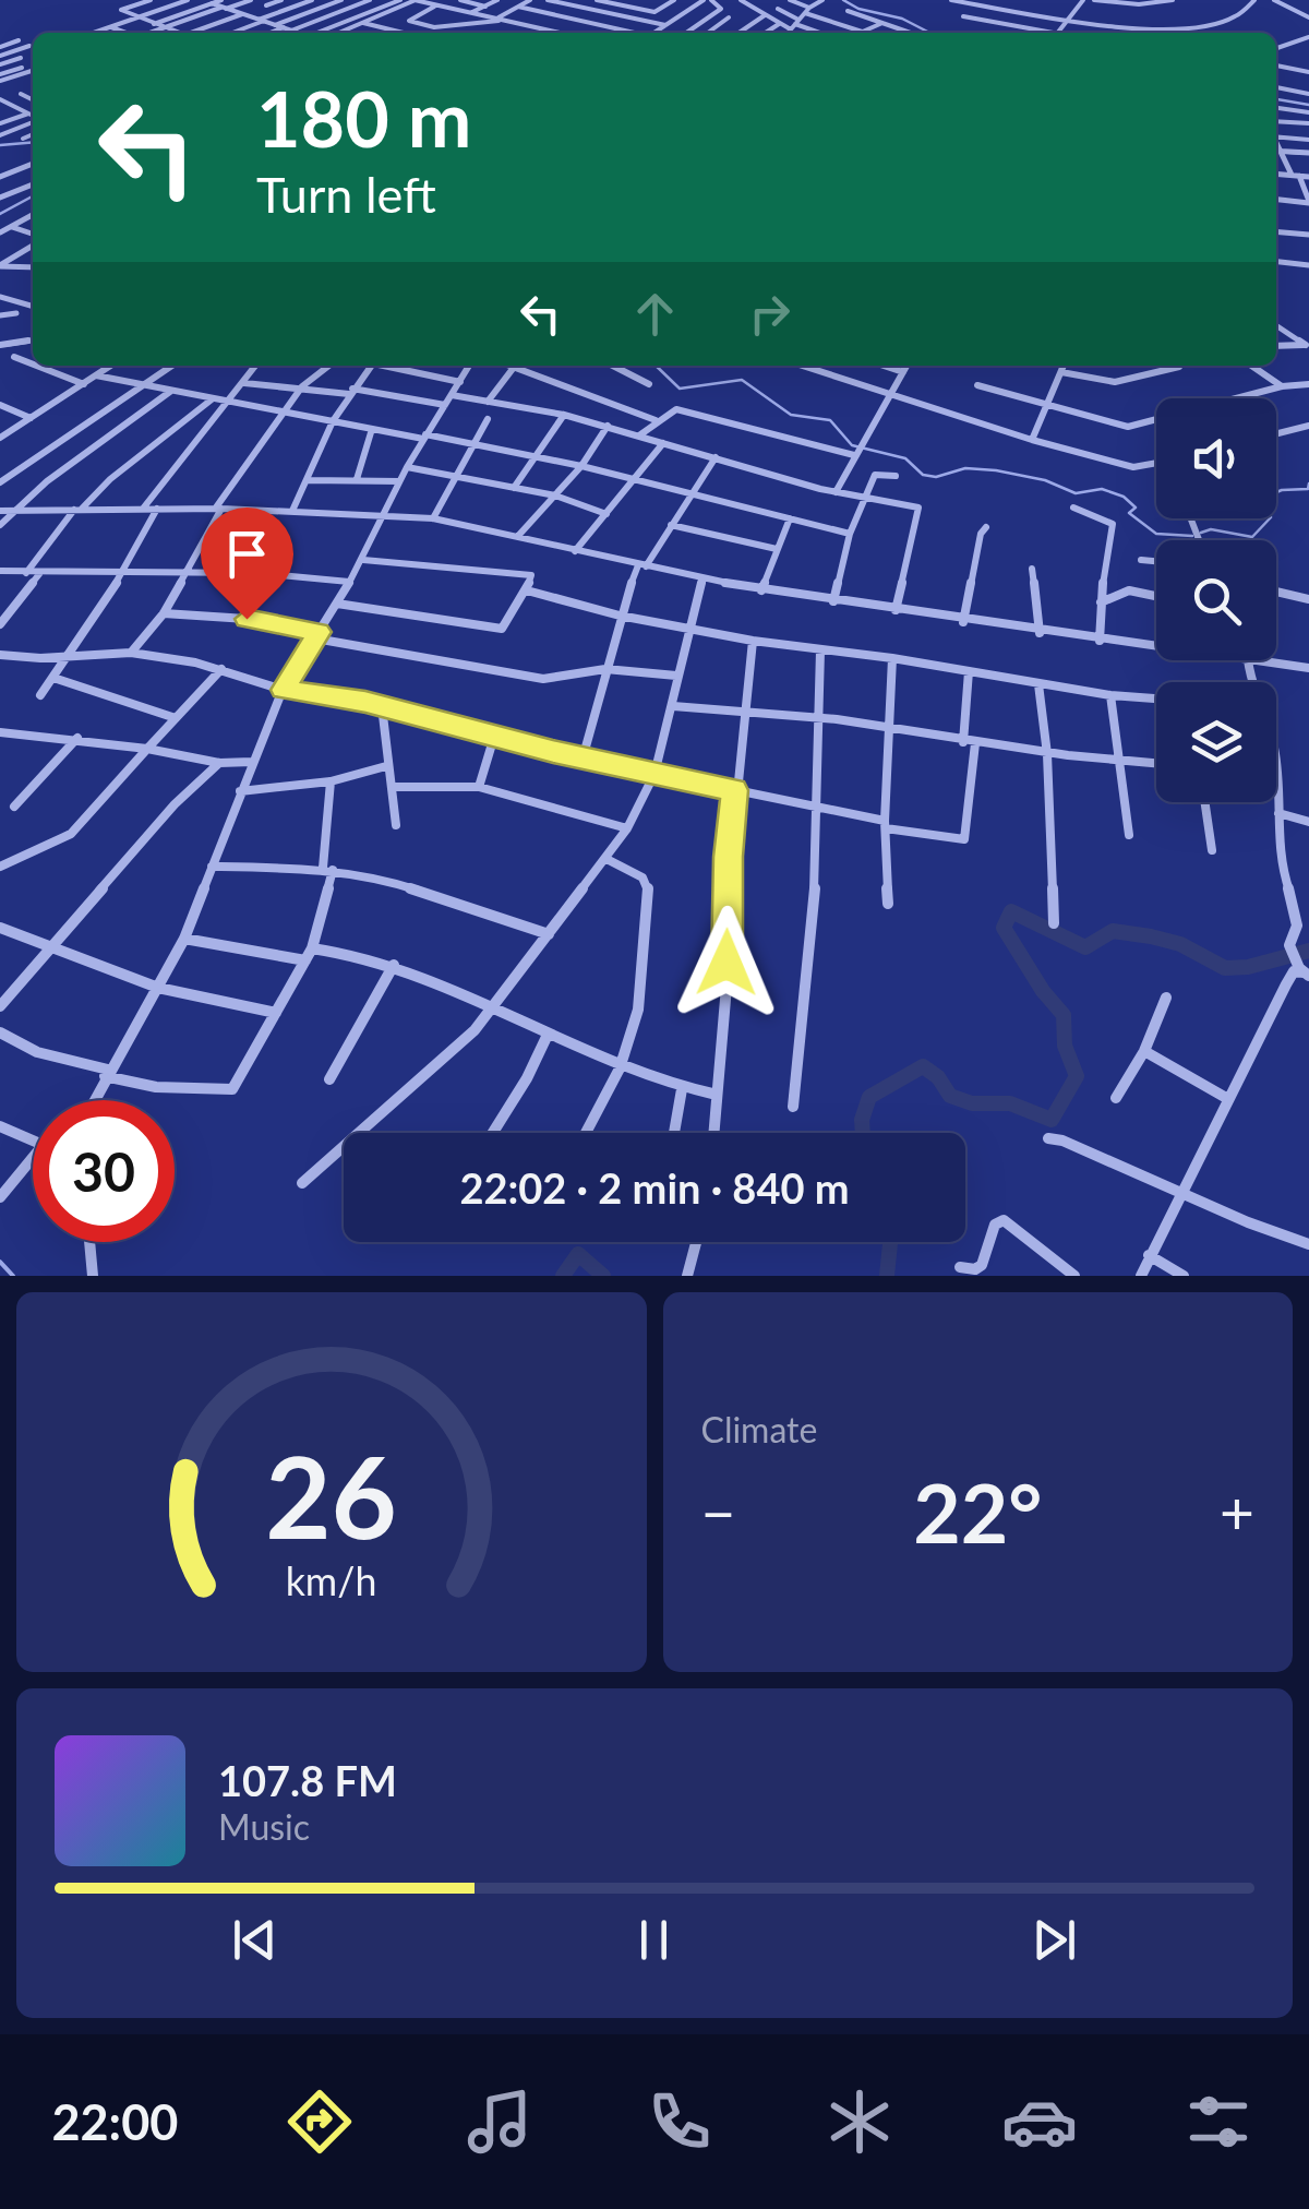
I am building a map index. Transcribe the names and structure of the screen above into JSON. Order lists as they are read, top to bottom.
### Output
{
  "page": {
    "turn": ["180 m", "Turn left"],
    "limit": "30",
    "trip": "22:02 · 2 min · 840 m",
    "tile": "Climate",
    "heat": ["−", "22°", "+"],
    "song": ["107.8 FM", "Music"],
    "tabs": "22:00",
    "gauge": ["26", "km/h"]
  }
}
